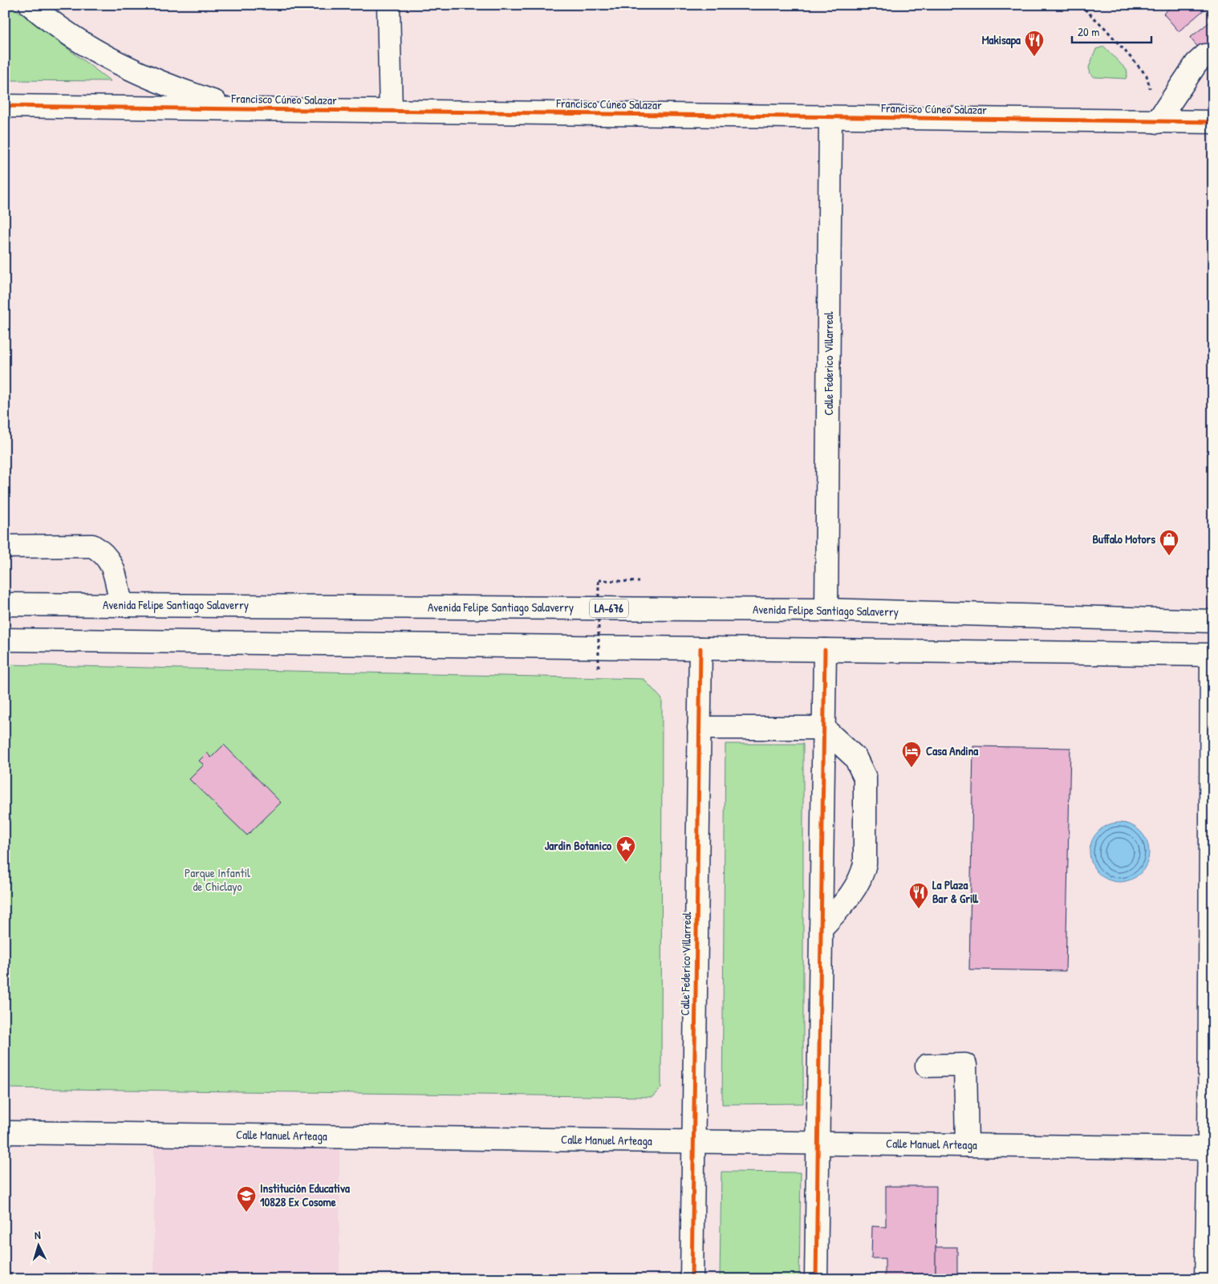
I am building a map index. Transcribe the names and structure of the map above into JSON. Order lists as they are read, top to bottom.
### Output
{
  "streets": {
    "street": [
      "Francisco Cúneo Salazar",
      "Calle Federico Villarreal",
      "Avenida Felipe Santiago Salaverry",
      "LA-676",
      "Calle Manuel Arteaga"
    ]
  },
  "crossings": [
    ["Francisco Cúneo Salazar", "Calle Federico Villarreal"],
    ["Calle Federico Villarreal", "Avenida Felipe Santiago Salaverry"],
    ["Calle Federico Villarreal", "Calle Manuel Arteaga"]
  ],
  "parks": ["Parque Infantil de Chiclayo"],
  "places": {
    "restaurant": ["Makisapa", "La Plaza Bar & Grill"],
    "shop": ["Buffalo Motors"],
    "hotel": ["Casa Andina"],
    "place": ["Jardin Botanico"],
    "school or university": ["Institución Educativa 10828 Ex Cosome"]
  },
  "scale_bar": "20 m",
  "north": "top"
}
